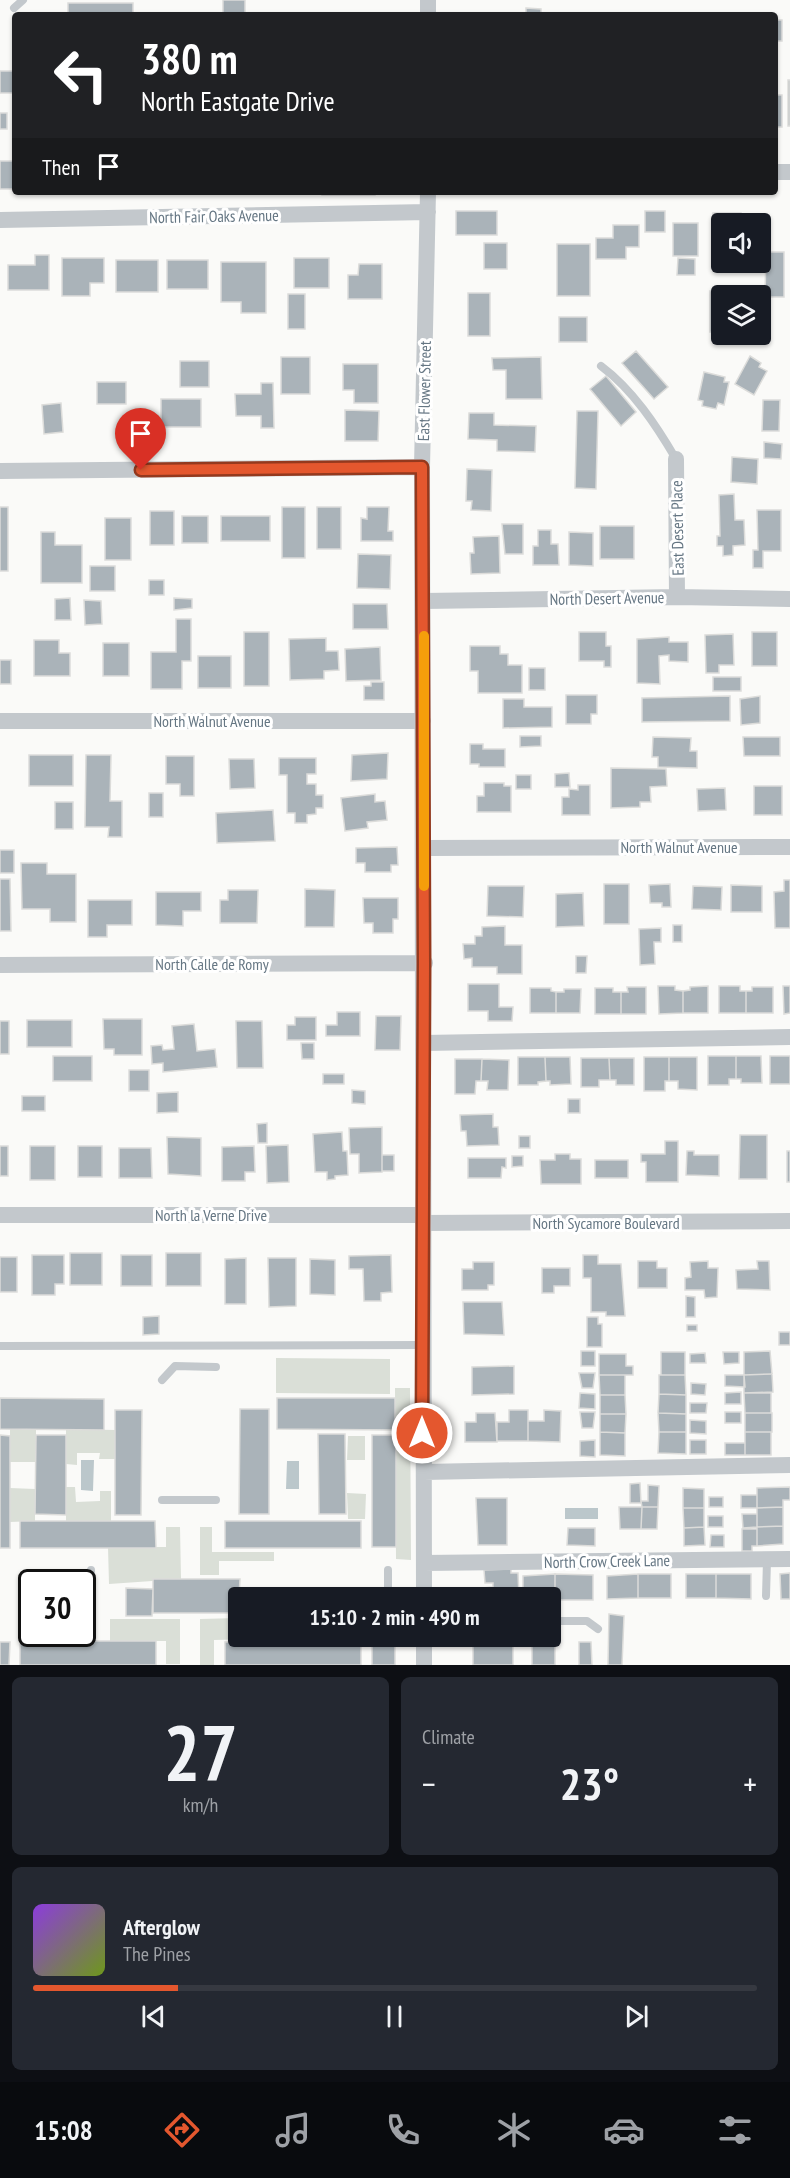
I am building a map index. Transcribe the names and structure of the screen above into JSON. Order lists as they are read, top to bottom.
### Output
{
  "streets": {
    "street": [
      "North Fair Oaks Avenue",
      "East Flower Street",
      "East Desert Place",
      "North Desert Avenue",
      "North Walnut Avenue",
      "North Calle de Romy",
      "North la Verne Drive",
      "North Sycamore Boulevard",
      "North Crow Creek Lane"
    ]
  },
  "crossings": [
    ["North Fair Oaks Avenue", "East Flower Street"],
    ["East Flower Street", "North Desert Avenue"],
    ["East Flower Street", "North Walnut Avenue"],
    ["East Flower Street", "North Calle de Romy"],
    ["East Flower Street", "North la Verne Drive"],
    ["East Flower Street", "North Sycamore Boulevard"],
    ["East Flower Street", "North Crow Creek Lane"],
    ["East Desert Place", "North Desert Avenue"],
    ["North la Verne Drive", "North Sycamore Boulevard"]
  ],
  "page": {
    "turn": ["380 m", "North Eastgate Drive"],
    "then": "Then",
    "limit": "30",
    "trip": "15:10 · 2 min · 490 m",
    "tile": [
      ["27", "km/h"],
      "Climate"
    ],
    "heat": ["−", "23°", "+"],
    "song": ["Afterglow", "The Pines"],
    "tabs": "15:08"
  }
}
